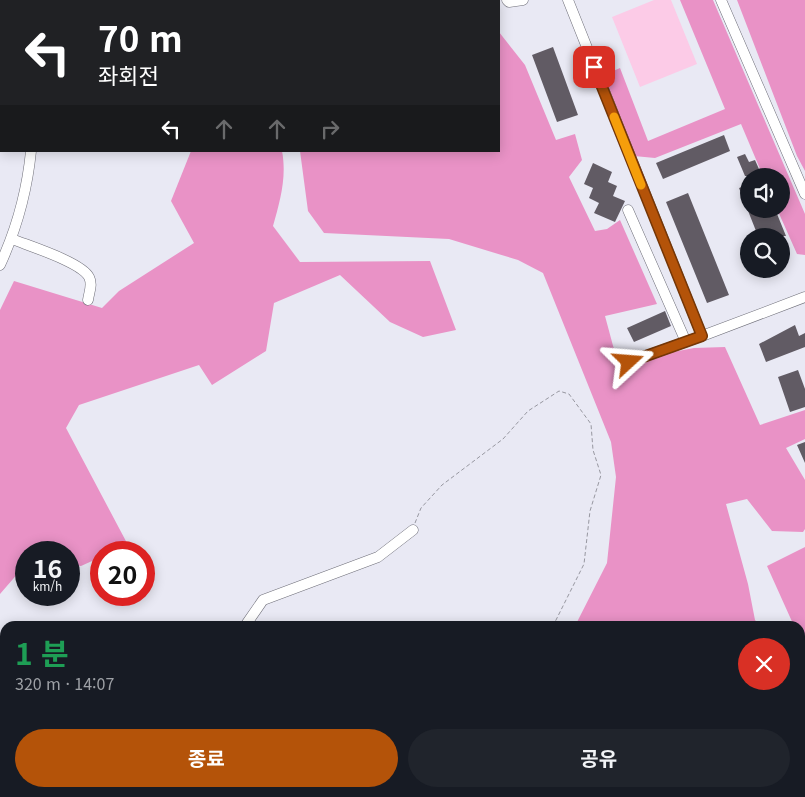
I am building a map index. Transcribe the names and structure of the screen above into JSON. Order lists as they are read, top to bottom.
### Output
{
  "page": {
    "turn": ["70 m", "좌회전"],
    "speed": "16 km/h",
    "limit": "20",
    "heading": ["1 분", "320 m · 14:07"],
    "buttons": ["종료", "공유"]
  }
}
